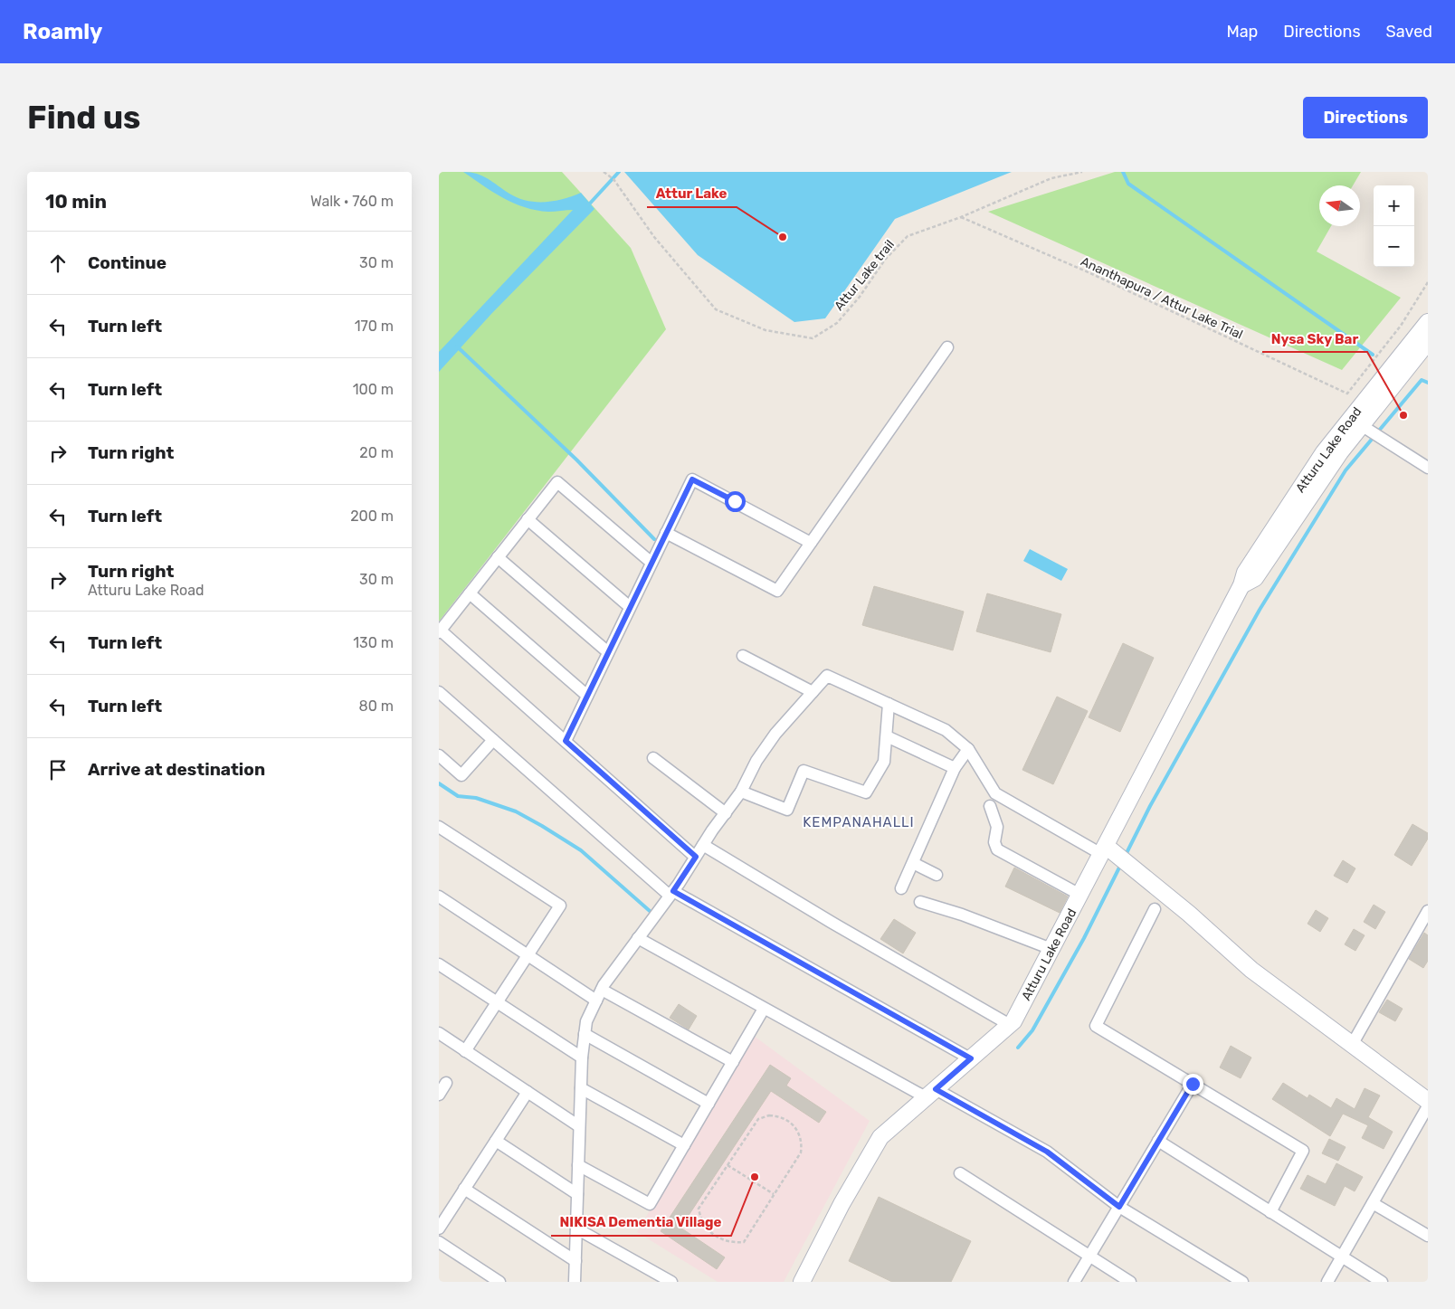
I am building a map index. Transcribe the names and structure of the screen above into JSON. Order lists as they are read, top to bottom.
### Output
{
  "streets": {
    "street": ["Atturu Lake Road"],
    "path": ["Attur Lake trail", "Ananthapura / Attur Lake Trial"]
  },
  "crossings": [
    ["Attur Lake trail", "Ananthapura / Attur Lake Trial"]
  ],
  "districts": ["KEMPANAHALLI"],
  "places": ["Attur Lake", "Nysa Sky Bar", "NIKISA Dementia Village"],
  "north": "left",
  "page": {
    "header": "Roamly",
    "nav": ["Map", "Directions", "Saved"],
    "buttons": "Directions",
    "title": "Find us",
    "heading": ["10 min", "Walk · 760 m"],
    "map_buttons": ["+", "−"],
    "list": [
      ["Continue", "30 m"],
      ["Turn left", "170 m"],
      ["Turn left", "100 m"],
      ["Turn right", "20 m"],
      ["Turn left", "200 m"],
      ["Turn right", "Atturu Lake Road", "30 m"],
      ["Turn left", "130 m"],
      ["Turn left", "80 m"],
      "Arrive at destination"
    ]
  }
}
